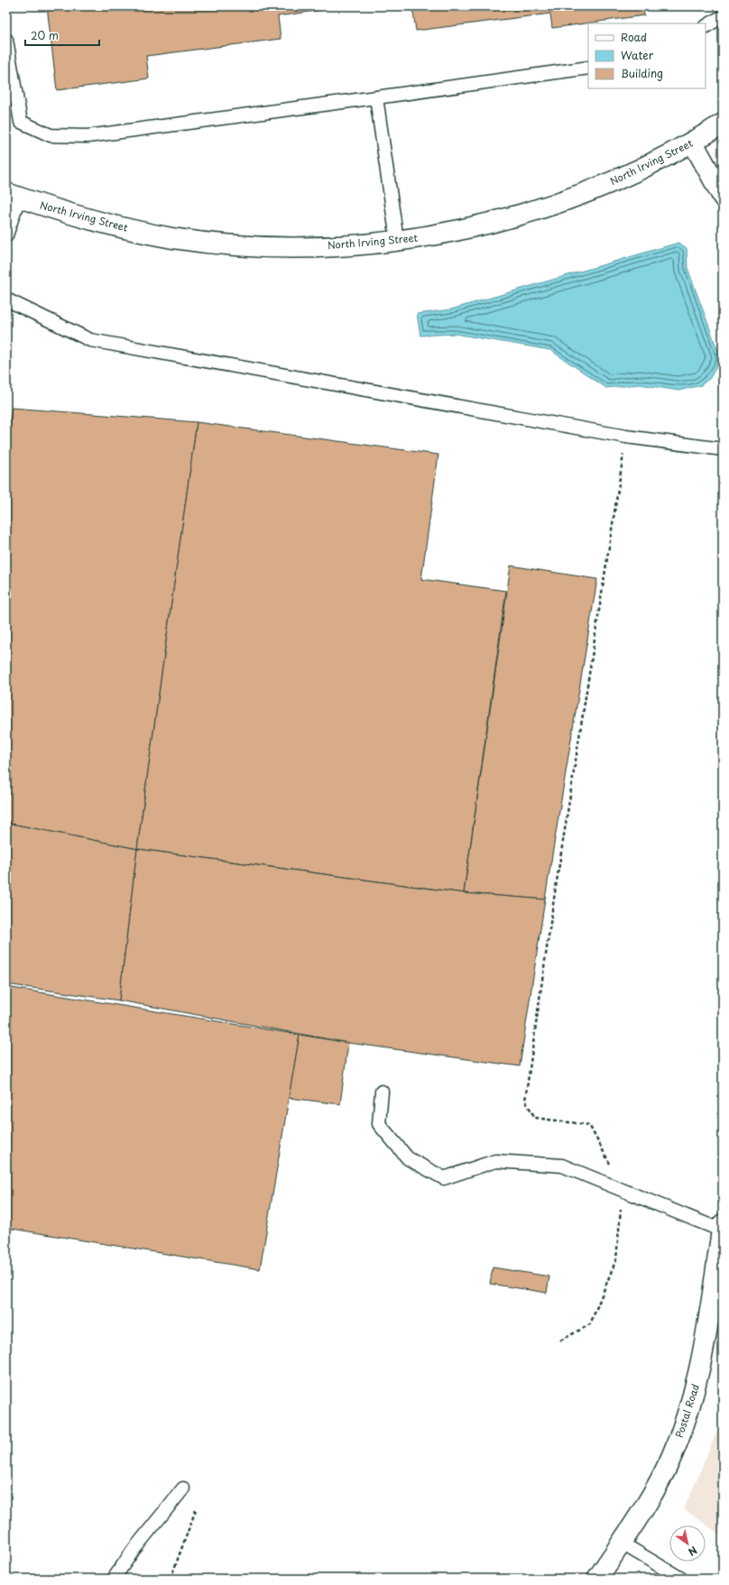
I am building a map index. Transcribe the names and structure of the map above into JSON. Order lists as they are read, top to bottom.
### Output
{
  "streets": {
    "street": ["North Irving Street", "Postal Road"]
  },
  "legend": ["Road", "Water", "Building"],
  "scale_bar": "20 m",
  "north": "bottom right"
}
